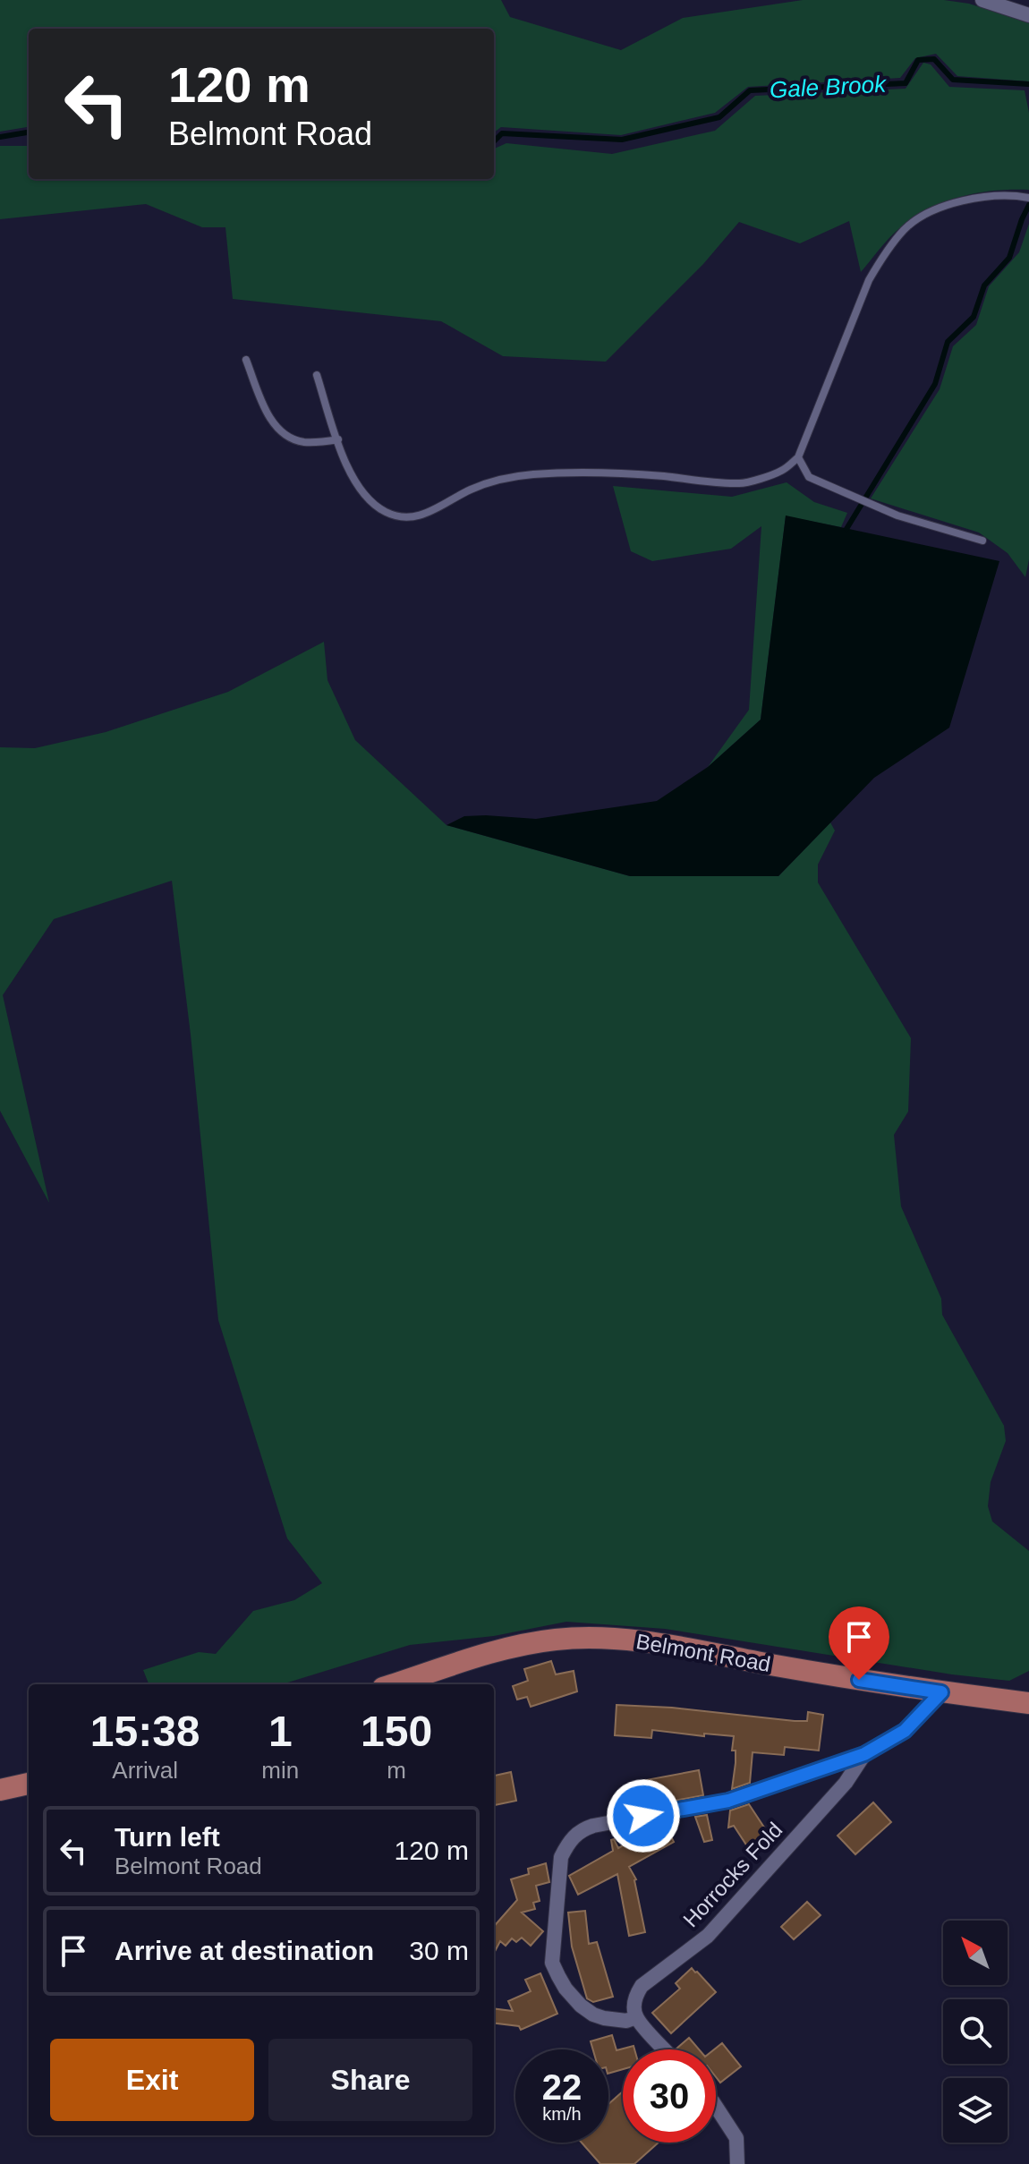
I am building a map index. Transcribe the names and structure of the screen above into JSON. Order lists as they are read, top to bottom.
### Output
{
  "streets": {
    "main road": ["Belmont Road"],
    "street": ["Horrocks Fold"]
  },
  "crossings": [
    ["Belmont Road", "Horrocks Fold"]
  ],
  "water": ["Gale Brook"],
  "north": "top left",
  "page": {
    "turn": ["120 m", "Belmont Road"],
    "eta": [
      "15:38",
      "Arrival",
      "1",
      "min",
      "150",
      "m"
    ],
    "list": [
      {
        "name": "Turn left",
        "note": "Belmont Road",
        "value": "120 m"
      },
      {
        "name": "Arrive at destination",
        "value": "30 m"
      }
    ],
    "buttons": ["Exit", "Share"],
    "speed": "22 km/h",
    "limit": "30"
  }
}
